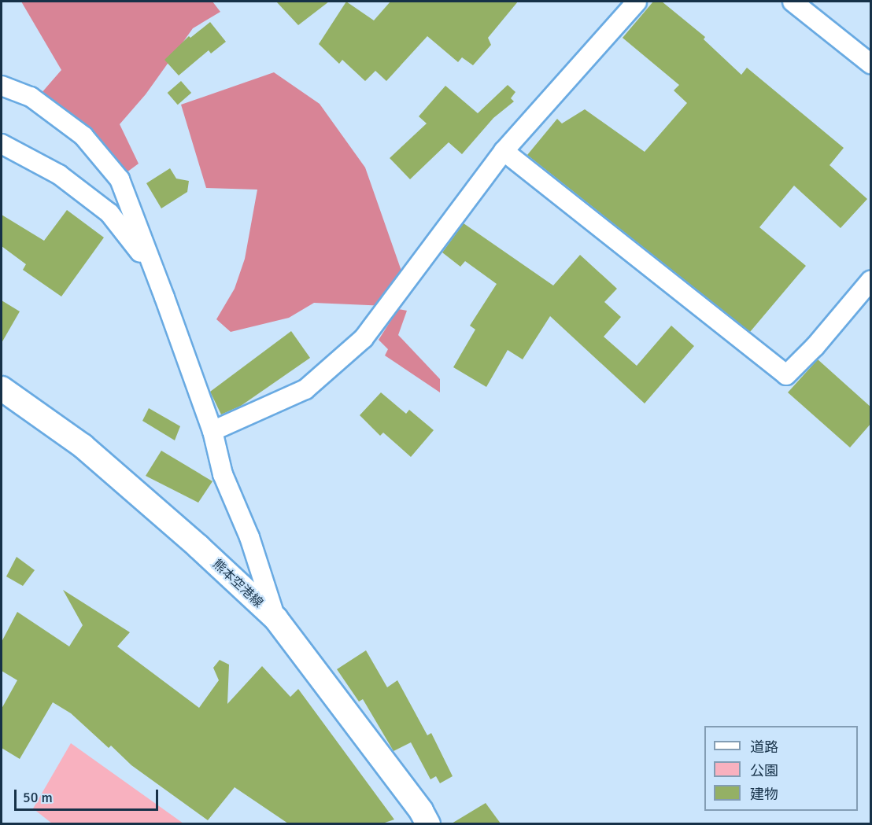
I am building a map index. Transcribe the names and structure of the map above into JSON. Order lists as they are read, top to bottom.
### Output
{
  "streets": {
    "main road": ["熊本空港線"]
  },
  "legend": ["道路", "公園", "建物"],
  "scale_bar": "50 m"
}
